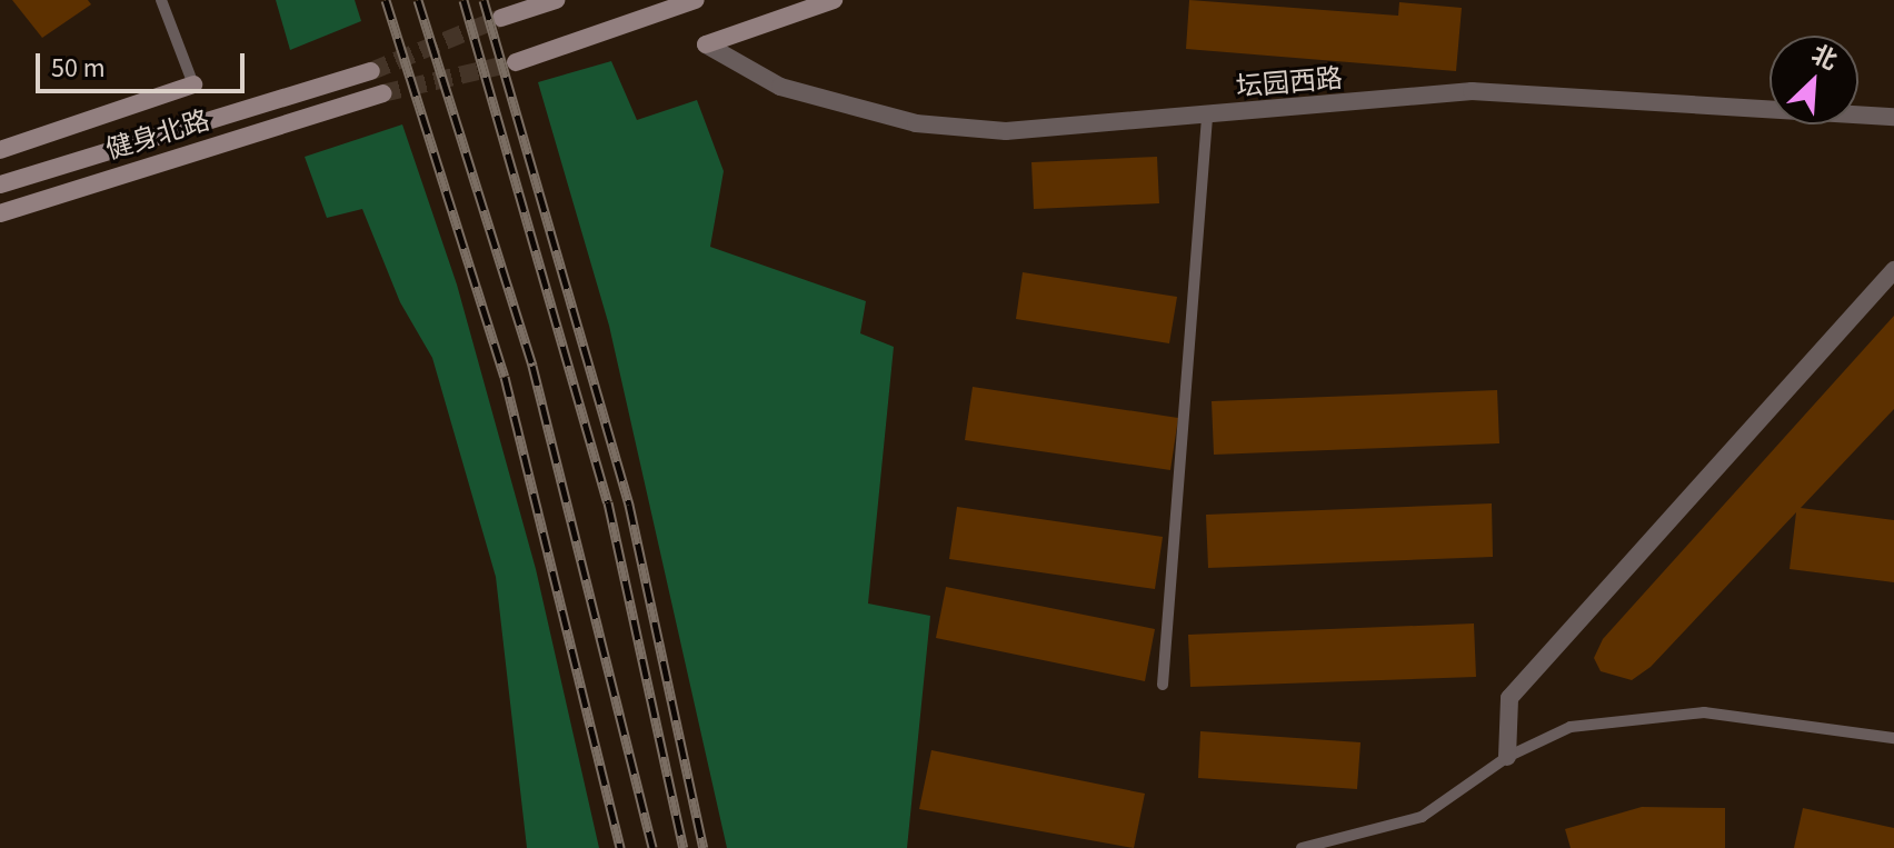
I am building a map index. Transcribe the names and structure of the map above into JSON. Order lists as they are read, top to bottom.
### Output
{
  "streets": {
    "main road": ["健身北路"],
    "street": ["坛园西路"]
  },
  "scale_bar": "50 m",
  "north": "top right"
}
